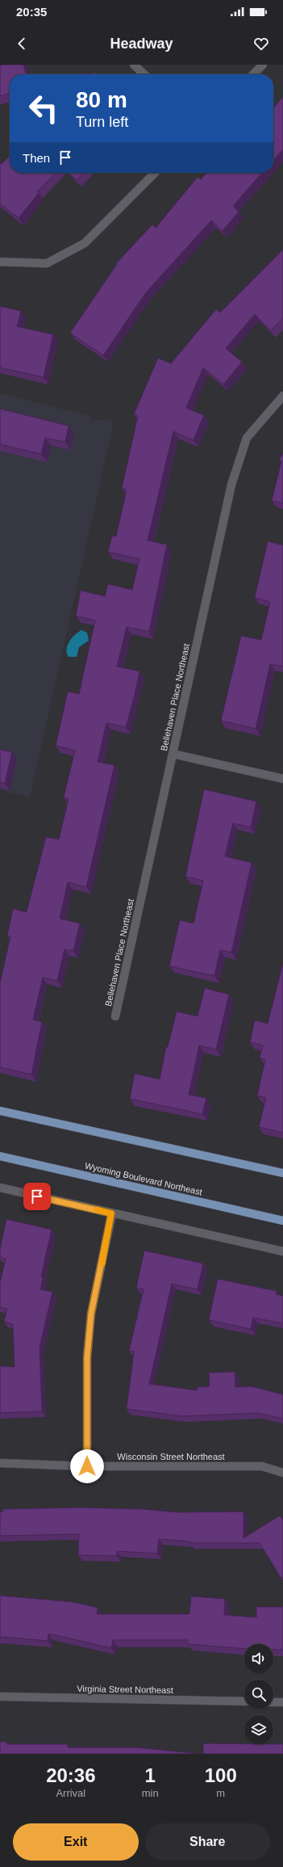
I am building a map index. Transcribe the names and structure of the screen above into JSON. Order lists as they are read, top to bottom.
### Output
{
  "streets": {
    "main road": ["Wyoming Boulevard Northeast"],
    "street": ["Bellehaven Place Northeast", "Wisconsin Street Northeast", "Virginia Street Northeast"]
  },
  "page": {
    "status": "20:35",
    "header": "Headway",
    "turn": ["80 m", "Turn left"],
    "then": "Then",
    "eta": [
      "20:36",
      "Arrival",
      "1",
      "min",
      "100",
      "m"
    ],
    "buttons": ["Exit", "Share"]
  }
}
